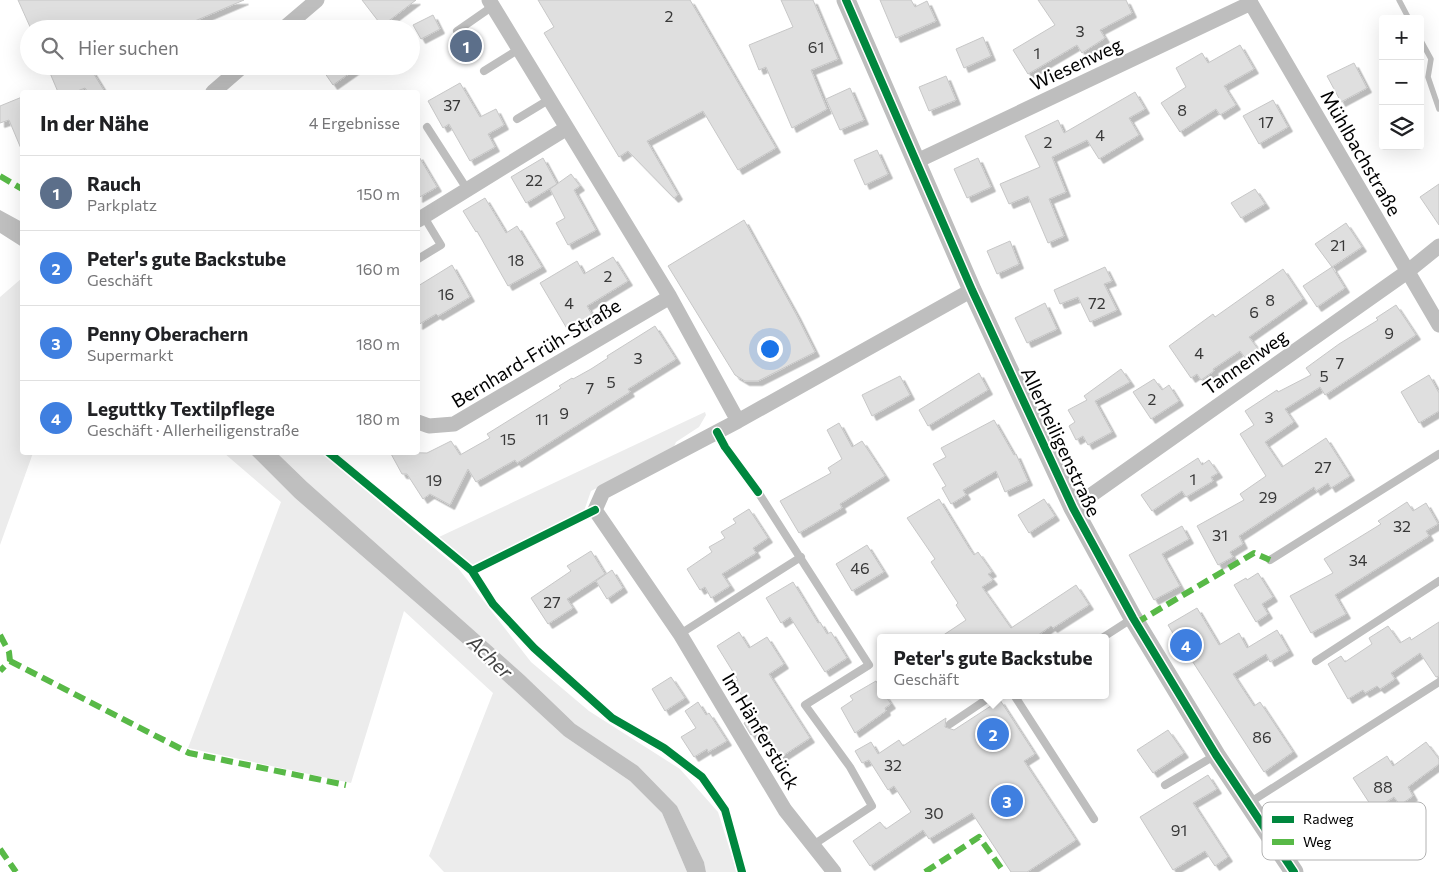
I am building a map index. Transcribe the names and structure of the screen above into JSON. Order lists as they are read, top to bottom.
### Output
{
  "streets": {
    "street": [
      "Wiesenweg",
      "Mühlbachstraße",
      "Bernhard-Früh-Straße",
      "Tannenweg",
      "Allerheiligenstraße",
      "Im Hänferstück"
    ]
  },
  "crossings": [
    ["Wiesenweg", "Mühlbachstraße"],
    ["Wiesenweg", "Allerheiligenstraße"],
    ["Mühlbachstraße", "Tannenweg"],
    ["Tannenweg", "Allerheiligenstraße"]
  ],
  "water": ["Acher"],
  "house_numbers": [
    "2",
    "3",
    "61",
    "1",
    "37",
    "8",
    "17",
    "4",
    "2",
    "22",
    "21",
    "18",
    "2",
    "16",
    "8",
    "4",
    "72",
    "6",
    "9",
    "4",
    "3",
    "7",
    "5",
    "5",
    "7",
    "2",
    "9",
    "3",
    "11",
    "15",
    "27",
    "1",
    "19",
    "29",
    "32",
    "31",
    "34",
    "46",
    "27",
    "86",
    "32",
    "88",
    "30",
    "91"
  ],
  "legend": ["Radweg", "Weg"],
  "page": {
    "map_buttons": ["+", "−"],
    "search": "Hier suchen",
    "pins": [
      "1",
      "4",
      "2",
      "3"
    ],
    "heading": ["In der Nähe", "4 Ergebnisse"],
    "list": [
      {
        "mark": "1",
        "name": "Rauch",
        "note": "Parkplatz",
        "value": "150 m"
      },
      {
        "mark": "2",
        "name": "Peter's gute Backstube",
        "note": "Geschäft",
        "value": "160 m"
      },
      {
        "mark": "3",
        "name": "Penny Oberachern",
        "note": "Supermarkt",
        "value": "180 m"
      },
      {
        "mark": "4",
        "name": "Leguttky Textilpflege",
        "note": "Geschäft · Allerheiligenstraße",
        "value": "180 m"
      }
    ],
    "popup": ["Peter's gute Backstube", "Geschäft"]
  }
}
